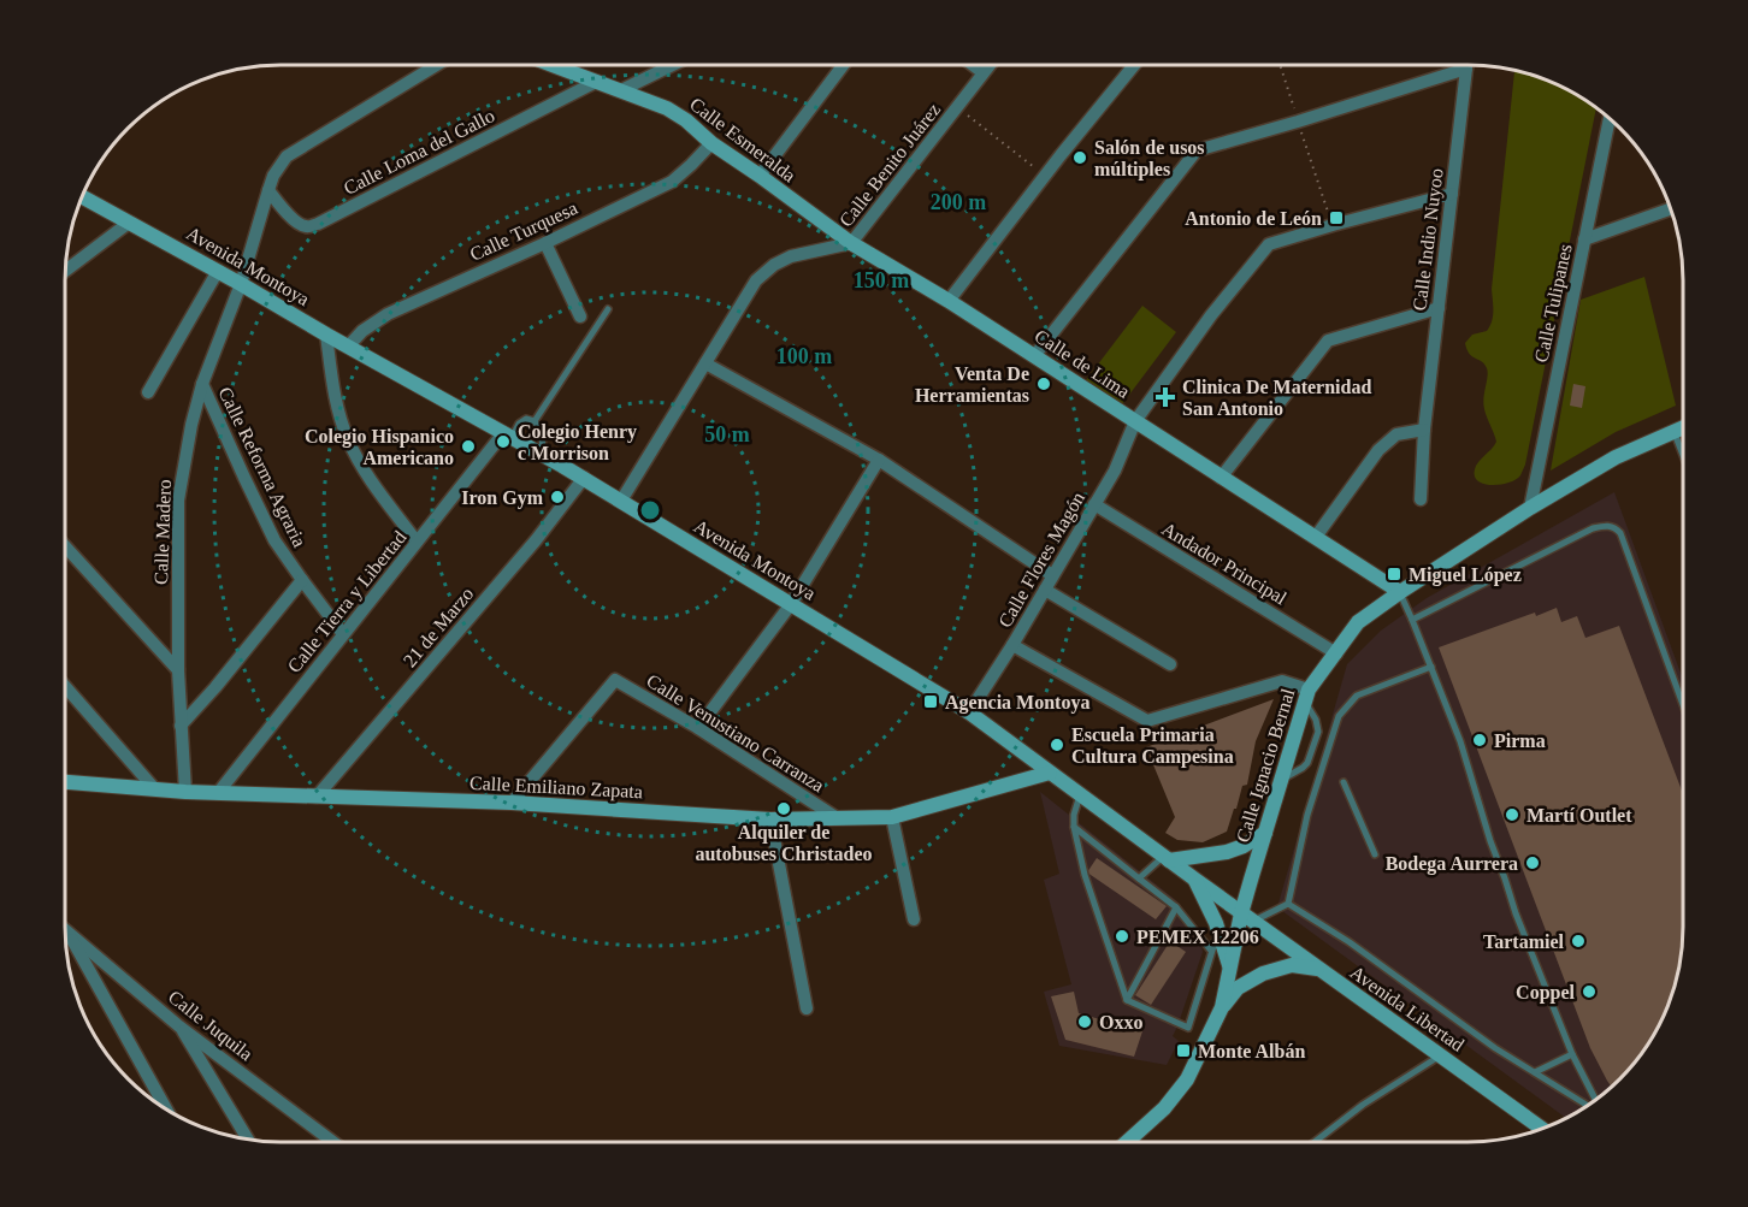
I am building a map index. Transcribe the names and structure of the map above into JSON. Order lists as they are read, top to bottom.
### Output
{
  "streets": {
    "main road": [
      "Calle Esmeralda",
      "Avenida Montoya",
      "Calle de Lima",
      "Calle Ignacio Bernal",
      "Calle Emiliano Zapata",
      "Avenida Libertad"
    ],
    "street": [
      "Calle Loma del Gallo",
      "Calle Benito Juárez",
      "Calle Turquesa",
      "Calle Indio Nuyoo",
      "Calle Tulipanes",
      "Calle Reforma Agraria",
      "Calle Madero",
      "Calle Flores Magón",
      "Andador Principal",
      "Calle Tierra y Libertad",
      "21 de Marzo",
      "Calle Venustiano Carranza",
      "Calle Juquila"
    ]
  },
  "crossings": [
    ["Calle Esmeralda", "Calle Loma del Gallo"],
    ["Calle Esmeralda", "Calle Benito Juárez"],
    ["Calle Esmeralda", "Calle Turquesa"],
    ["Calle Esmeralda", "Calle de Lima"],
    ["Calle Benito Juárez", "Avenida Montoya"],
    ["Calle Benito Juárez", "Calle de Lima"],
    ["Calle Turquesa", "Avenida Montoya"],
    ["Calle Indio Nuyoo", "Calle Flores Magón"],
    ["Avenida Montoya", "Calle Madero"],
    ["Avenida Montoya", "Calle Flores Magón"],
    ["Avenida Montoya", "Calle Tierra y Libertad"],
    ["Avenida Montoya", "21 de Marzo"],
    ["Avenida Montoya", "Calle Ignacio Bernal"],
    ["Avenida Montoya", "Calle Emiliano Zapata"],
    ["Avenida Montoya", "Avenida Libertad"],
    ["Calle Tulipanes", "Calle Ignacio Bernal"],
    ["Calle de Lima", "Calle Flores Magón"],
    ["Calle de Lima", "Calle Ignacio Bernal"],
    ["Calle Reforma Agraria", "Calle Madero"],
    ["Calle Reforma Agraria", "Calle Tierra y Libertad"],
    ["Calle Madero", "Calle Emiliano Zapata"],
    ["Calle Flores Magón", "Andador Principal"],
    ["Andador Principal", "Calle Ignacio Bernal"],
    ["Calle Tierra y Libertad", "Calle Emiliano Zapata"],
    ["21 de Marzo", "Calle Emiliano Zapata"],
    ["Calle Venustiano Carranza", "Calle Emiliano Zapata"],
    ["Calle Ignacio Bernal", "Avenida Libertad"]
  ],
  "places": {
    "other": [
      "Salón de usos múltiples",
      "Venta De Herramientas",
      "Colegio Henry c Morrison",
      "Colegio Hispanico Americano",
      "Iron Gym",
      "Pirma",
      "Escuela Primaria Cultura Campesina",
      "Alquiler de autobuses Christadeo",
      "Martí Outlet",
      "Bodega Aurrera",
      "PEMEX 12206",
      "Tartamiel",
      "Coppel",
      "Oxxo"
    ],
    "transit": [
      "Antonio de León",
      "Miguel López",
      "Agencia Montoya",
      "Monte Albán"
    ],
    "health": ["Clinica De Maternidad San Antonio"]
  },
  "rings": [
    "200 m",
    "150 m",
    "100 m",
    "50 m"
  ]
}
